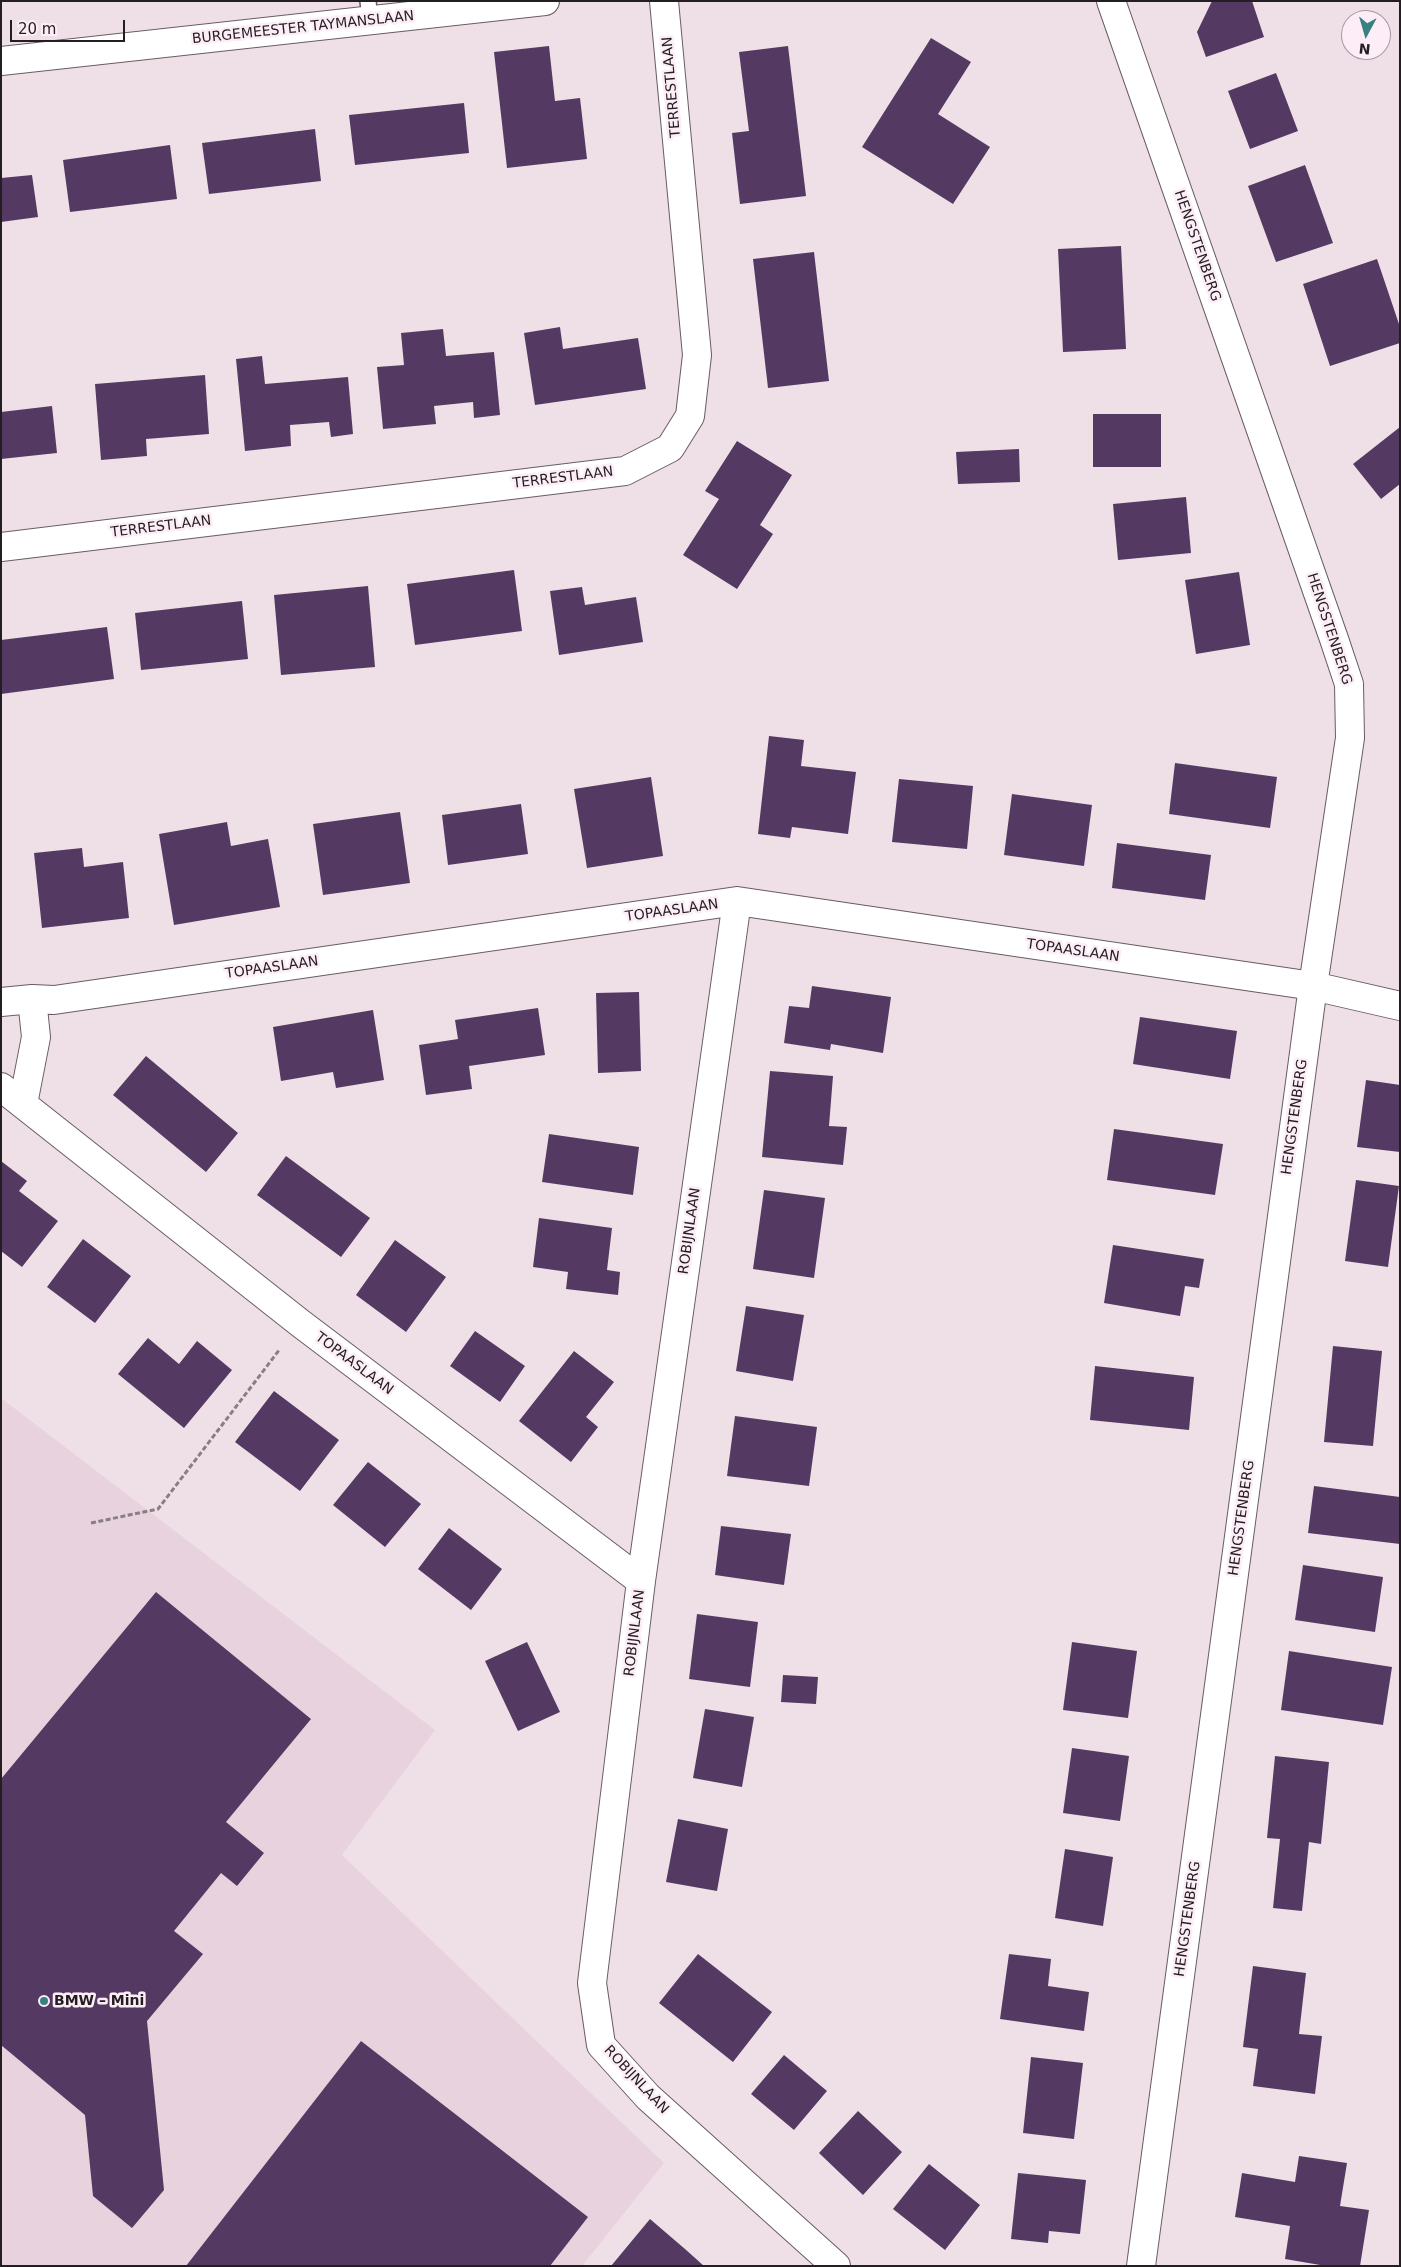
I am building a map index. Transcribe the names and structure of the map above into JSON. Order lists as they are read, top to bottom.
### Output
{
  "streets": {
    "street": [
      "BURGEMEESTER TAYMANSLAAN",
      "TERRESTLAAN",
      "HENGSTENBERG",
      "TOPAASLAAN",
      "ROBIJNLAAN"
    ]
  },
  "crossings": [
    ["HENGSTENBERG", "TOPAASLAAN"],
    ["TOPAASLAAN", "ROBIJNLAAN"]
  ],
  "places": ["BMW – Mini"],
  "scale_bar": "20 m",
  "north": "bottom"
}
